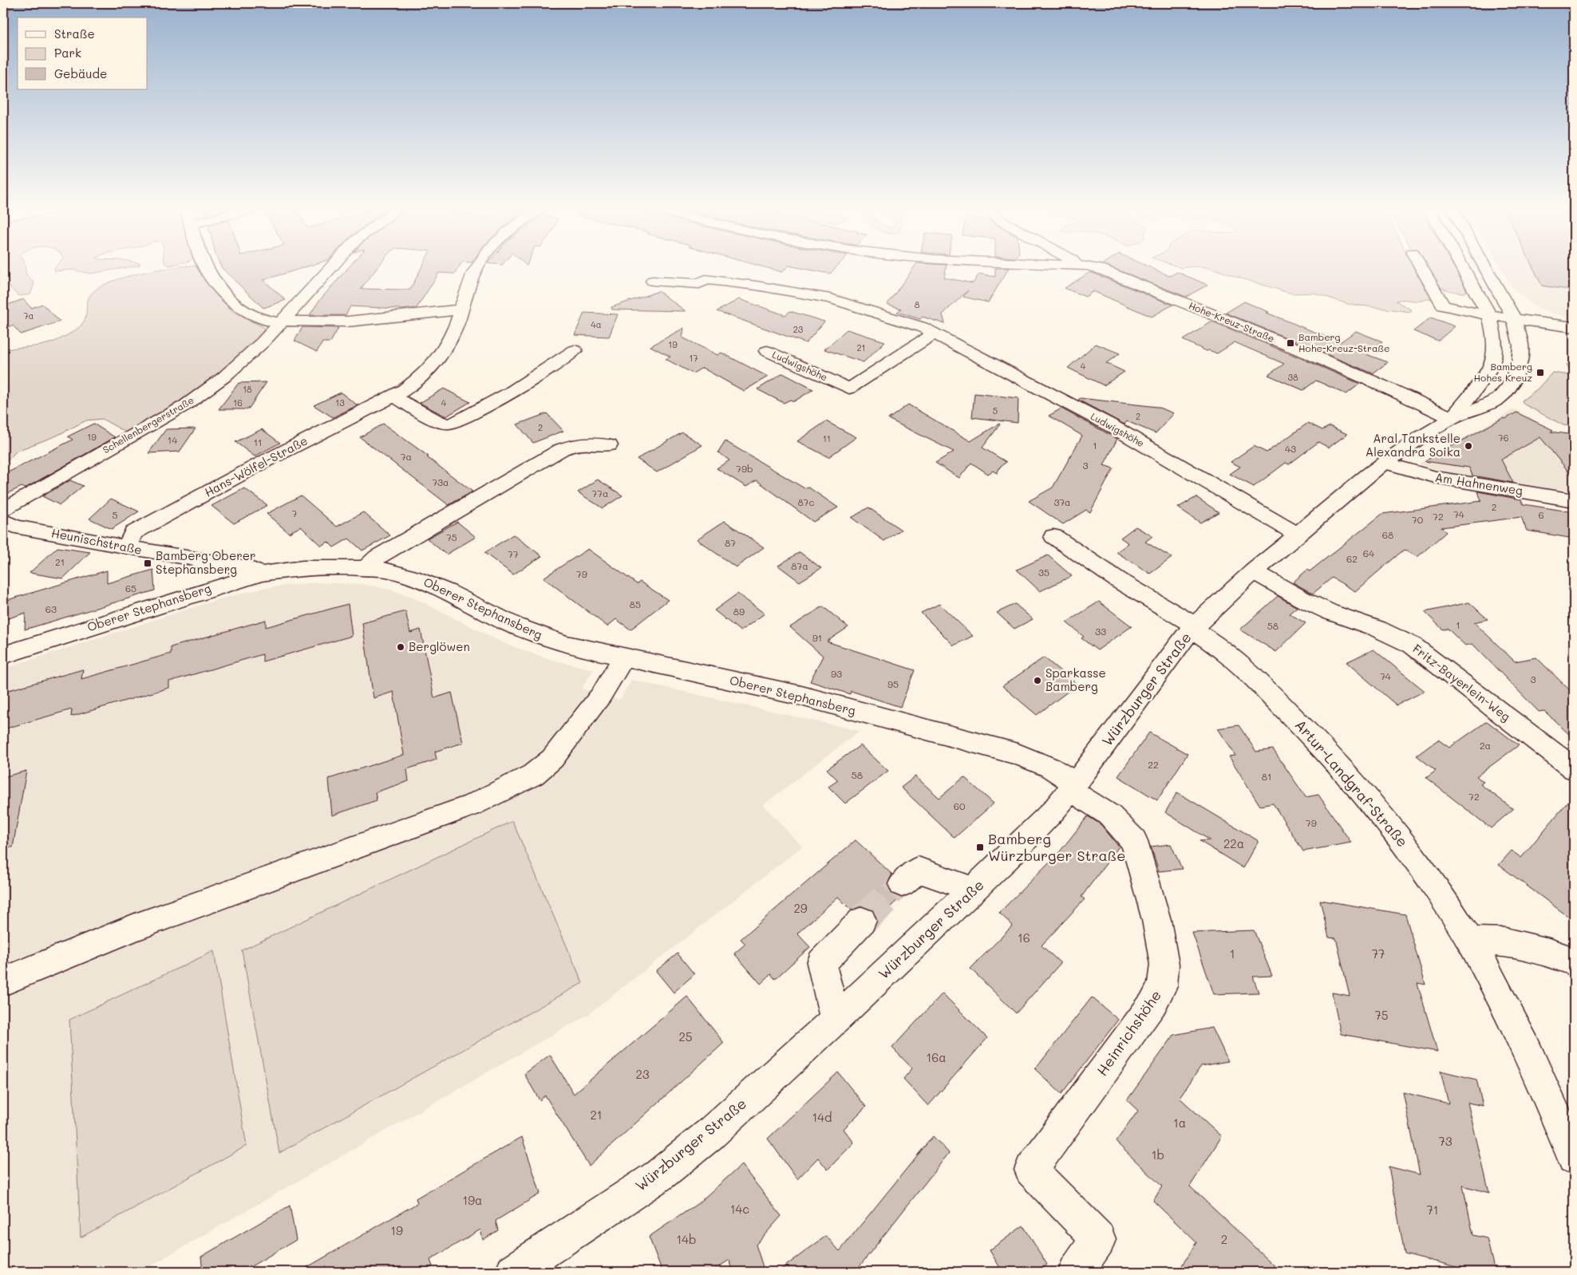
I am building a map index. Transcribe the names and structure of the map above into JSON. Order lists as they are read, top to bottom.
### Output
{
  "streets": {
    "street": [
      "Hohe-Kreuz-Straße",
      "Ludwigshöhe",
      "Schellenbergerstraße",
      "Hans-Wölfel-Straße",
      "Am Hahnenweg",
      "Heunischstraße",
      "Oberer Stephansberg",
      "Fritz-Bayerlein-Weg",
      "Würzburger Straße",
      "Artur-Landgraf-Straße",
      "Heinrichshöhe"
    ]
  },
  "crossings": [
    ["Hohe-Kreuz-Straße", "Würzburger Straße"],
    ["Ludwigshöhe", "Würzburger Straße"],
    ["Hans-Wölfel-Straße", "Heunischstraße"],
    ["Am Hahnenweg", "Würzburger Straße"],
    ["Heunischstraße", "Oberer Stephansberg"],
    ["Oberer Stephansberg", "Würzburger Straße"],
    ["Oberer Stephansberg", "Heinrichshöhe"],
    ["Fritz-Bayerlein-Weg", "Würzburger Straße"],
    ["Würzburger Straße", "Artur-Landgraf-Straße"],
    ["Würzburger Straße", "Heinrichshöhe"]
  ],
  "places": {
    "transit": [
      "Bamberg Hohe-Kreuz-Straße",
      "Bamberg Hohes Kreuz",
      "Bamberg Oberer Stephansberg",
      "Bamberg Würzburger Straße"
    ],
    "other": ["Aral Tankstelle Alexandra Soika", "Berglöwen", "Sparkasse Bamberg"]
  },
  "house_numbers": [
    "8",
    "7a",
    "4a",
    "23",
    "19",
    "21",
    "17",
    "4",
    "38",
    "18",
    "16",
    "13",
    "4",
    "5",
    "2",
    "2",
    "19",
    "76",
    "11",
    "14",
    "11",
    "1",
    "43",
    "7a",
    "3",
    "79b",
    "73a",
    "77a",
    "87c",
    "37a",
    "2",
    "7",
    "74",
    "5",
    "6",
    "72",
    "70",
    "68",
    "75",
    "87",
    "64",
    "77",
    "62",
    "21",
    "87a",
    "35",
    "79",
    "65",
    "85",
    "63",
    "89",
    "1",
    "58",
    "33",
    "91",
    "93",
    "74",
    "3",
    "95",
    "2a",
    "22",
    "58",
    "81",
    "72",
    "60",
    "79",
    "22a",
    "29",
    "16",
    "1",
    "77",
    "75",
    "25",
    "16a",
    "23",
    "21",
    "14d",
    "1a",
    "73",
    "1b",
    "19a",
    "14c",
    "71",
    "19",
    "14b",
    "2"
  ],
  "legend": ["Straße", "Park", "Gebäude"]
}
